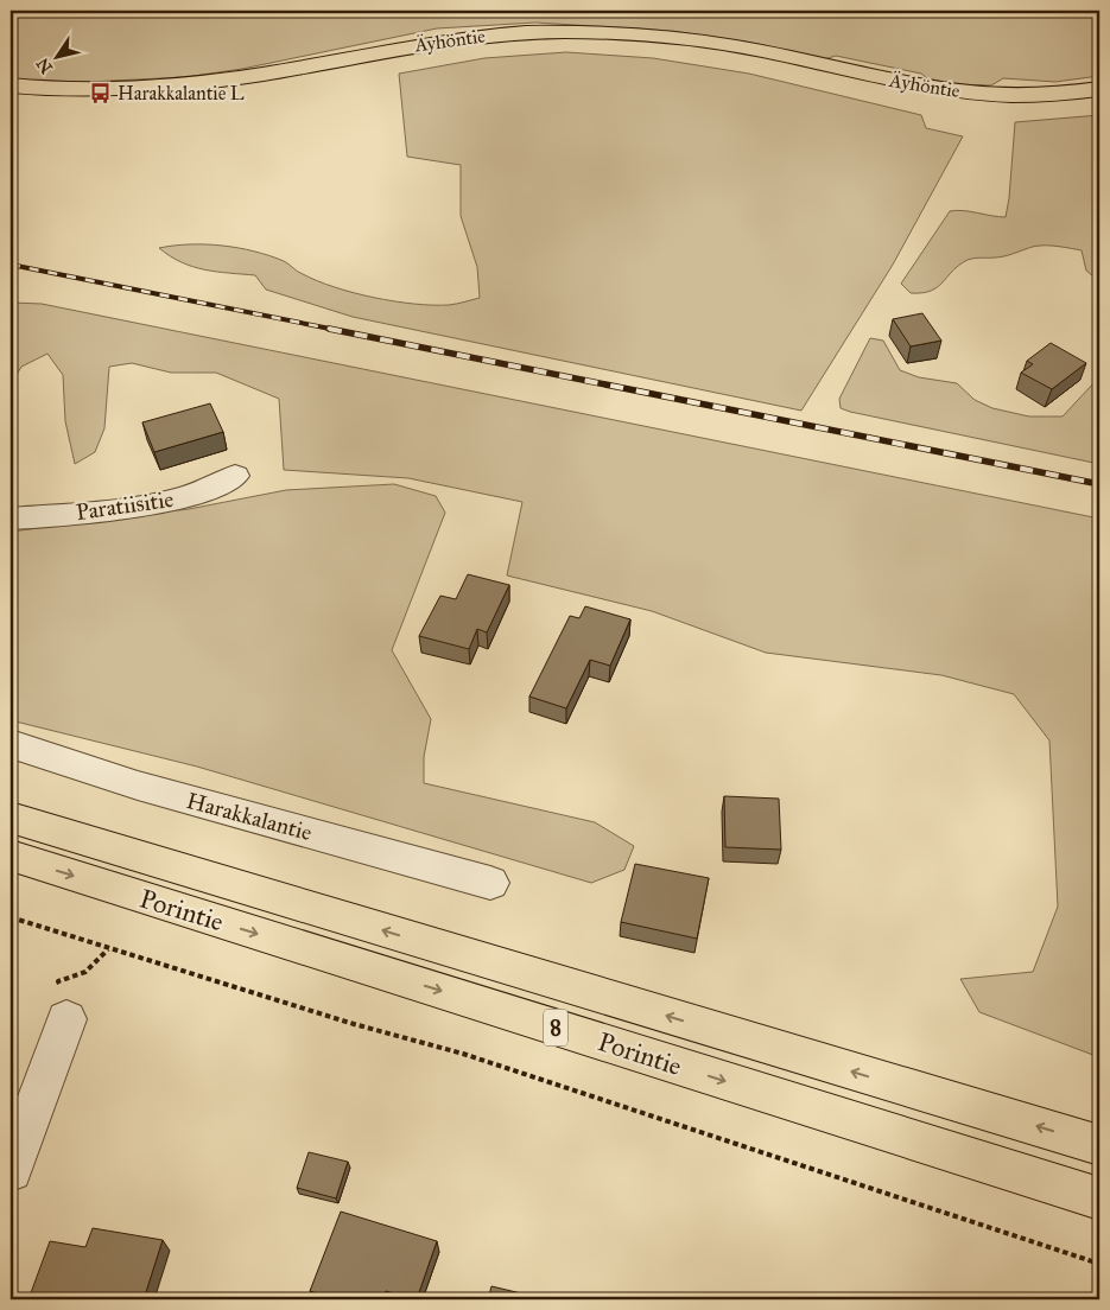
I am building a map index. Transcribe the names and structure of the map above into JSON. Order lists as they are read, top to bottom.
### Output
{
  "streets": {
    "main road": ["Äyhöntie", "Porintie", "8"],
    "street": ["Paratiisitie", "Harakkalantie"]
  },
  "places": {
    "bus stop": ["Harakkalantie L"]
  },
  "north": "bottom left"
}
